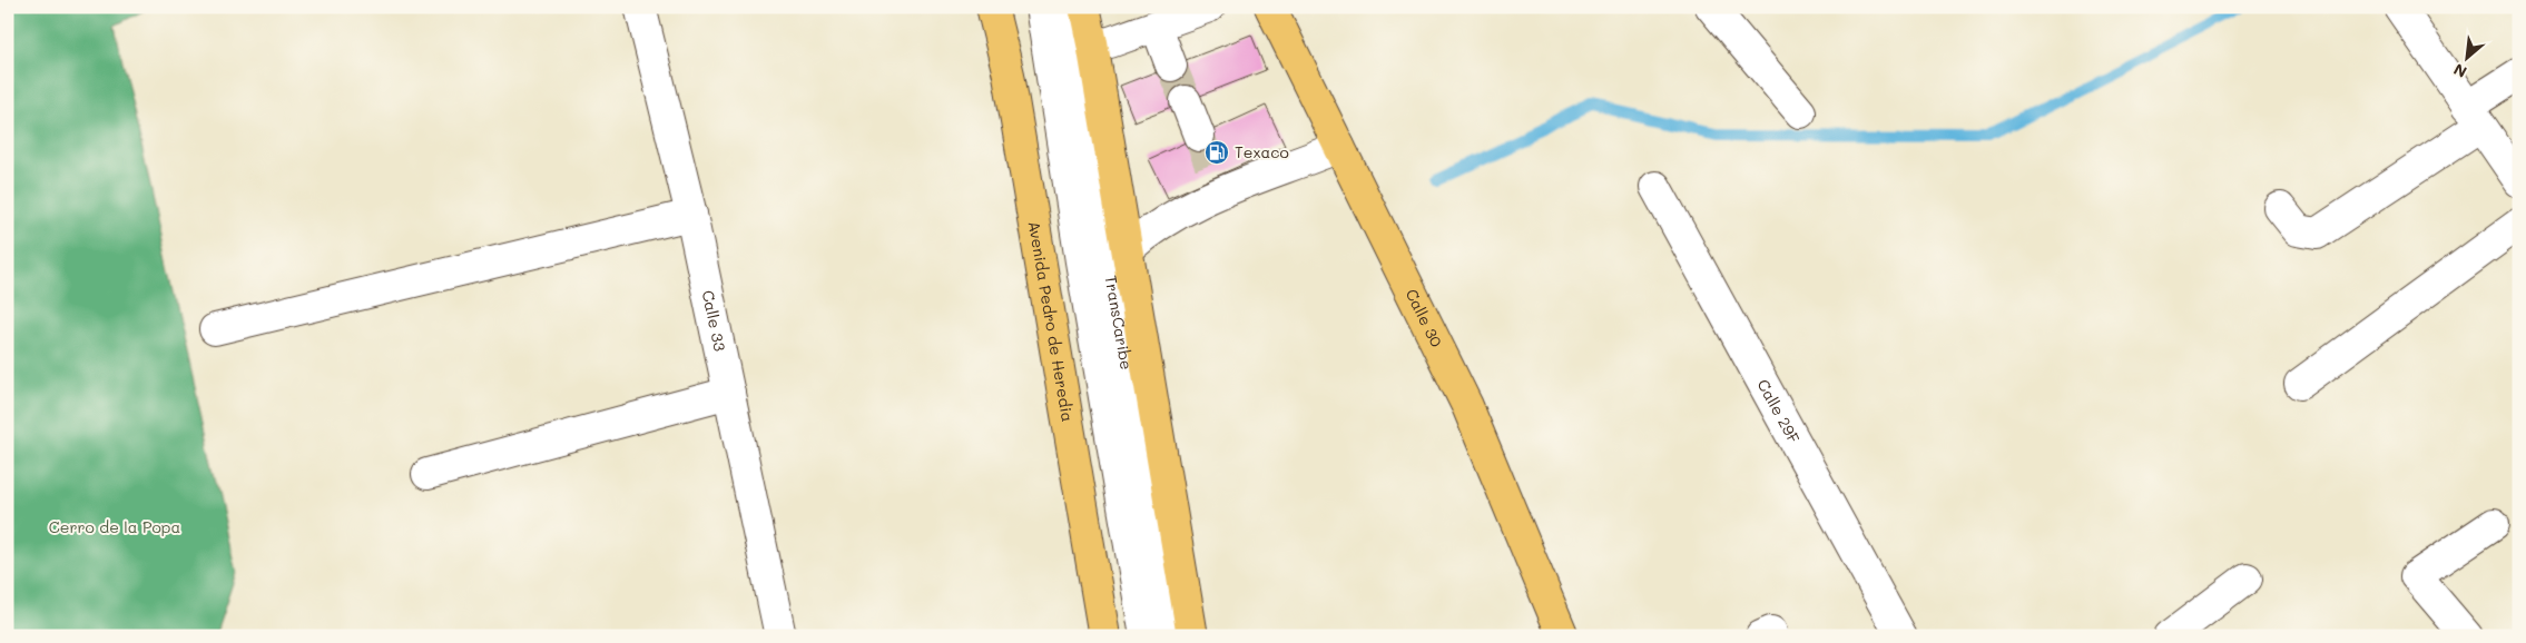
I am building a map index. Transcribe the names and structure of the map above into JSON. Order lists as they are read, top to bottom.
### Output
{
  "streets": {
    "main road": ["Calle 30", "Avenida Pedro de Heredia"],
    "street": ["Calle 33", "TransCaribe", "Calle 29F"]
  },
  "parks": ["Cerro de la Popa"],
  "places": {
    "fuel station": ["Texaco"]
  },
  "north": "bottom left"
}
